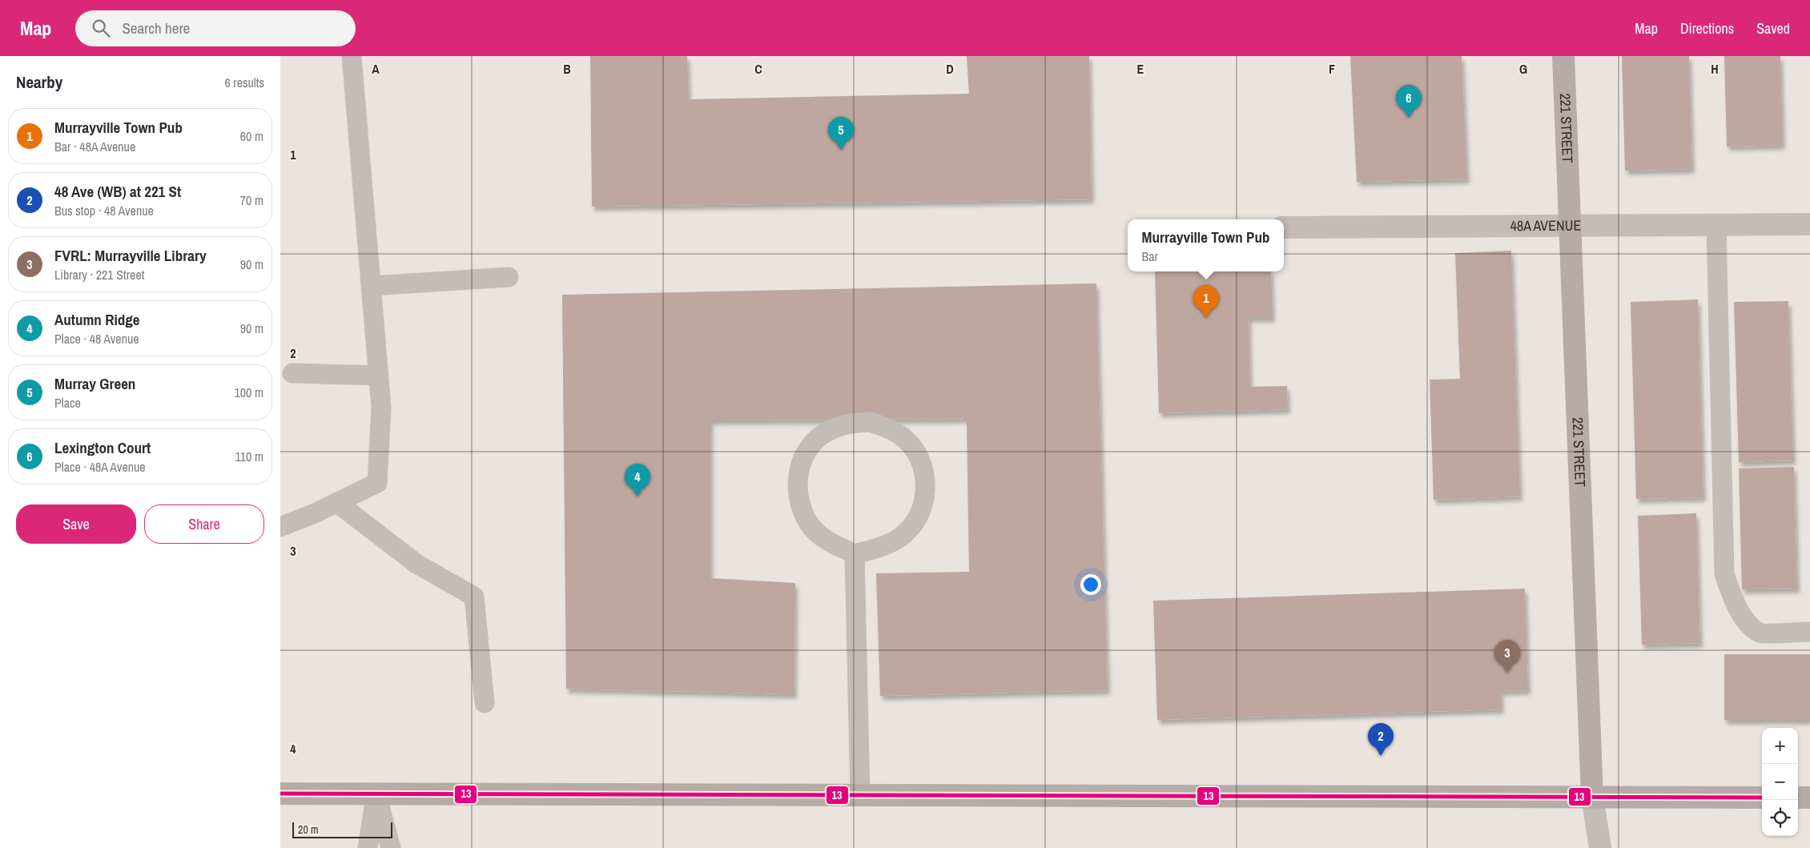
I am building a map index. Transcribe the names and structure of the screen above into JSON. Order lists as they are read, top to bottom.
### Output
{
  "streets": {
    "main road": ["221 STREET"],
    "street": ["48A AVENUE"]
  },
  "crossings": [
    ["221 STREET", "48A AVENUE"]
  ],
  "lines": ["transit line 13"],
  "scale_bar": "20 m",
  "page": {
    "header": "Map",
    "search": "Search here",
    "nav": ["Map", "Directions", "Saved"],
    "heading": ["Nearby", "6 results"],
    "pins": [
      "6",
      "5",
      "1",
      "4",
      "3",
      "2"
    ],
    "list": [
      {
        "mark": "1",
        "name": "Murrayville Town Pub",
        "note": "Bar · 48A Avenue",
        "value": "60 m"
      },
      {
        "mark": "2",
        "name": "48 Ave (WB) at 221 St",
        "note": "Bus stop · 48 Avenue",
        "value": "70 m"
      },
      {
        "mark": "3",
        "name": "FVRL: Murrayville Library",
        "note": "Library · 221 Street",
        "value": "90 m"
      },
      {
        "mark": "4",
        "name": "Autumn Ridge",
        "note": "Place · 48 Avenue",
        "value": "90 m"
      },
      {
        "mark": "5",
        "name": "Murray Green",
        "note": "Place",
        "value": "100 m"
      },
      {
        "mark": "6",
        "name": "Lexington Court",
        "note": "Place · 48A Avenue",
        "value": "110 m"
      }
    ],
    "popup": ["Murrayville Town Pub", "Bar"],
    "buttons": ["Save", "Share"],
    "map_buttons": ["+", "−"],
    "scale": "20 m"
  },
  "grid": {
    "columns": [
      "A",
      "B",
      "C",
      "D",
      "E",
      "F",
      "G",
      "H"
    ],
    "rows": [
      "1",
      "2",
      "3",
      "4"
    ]
  }
}
